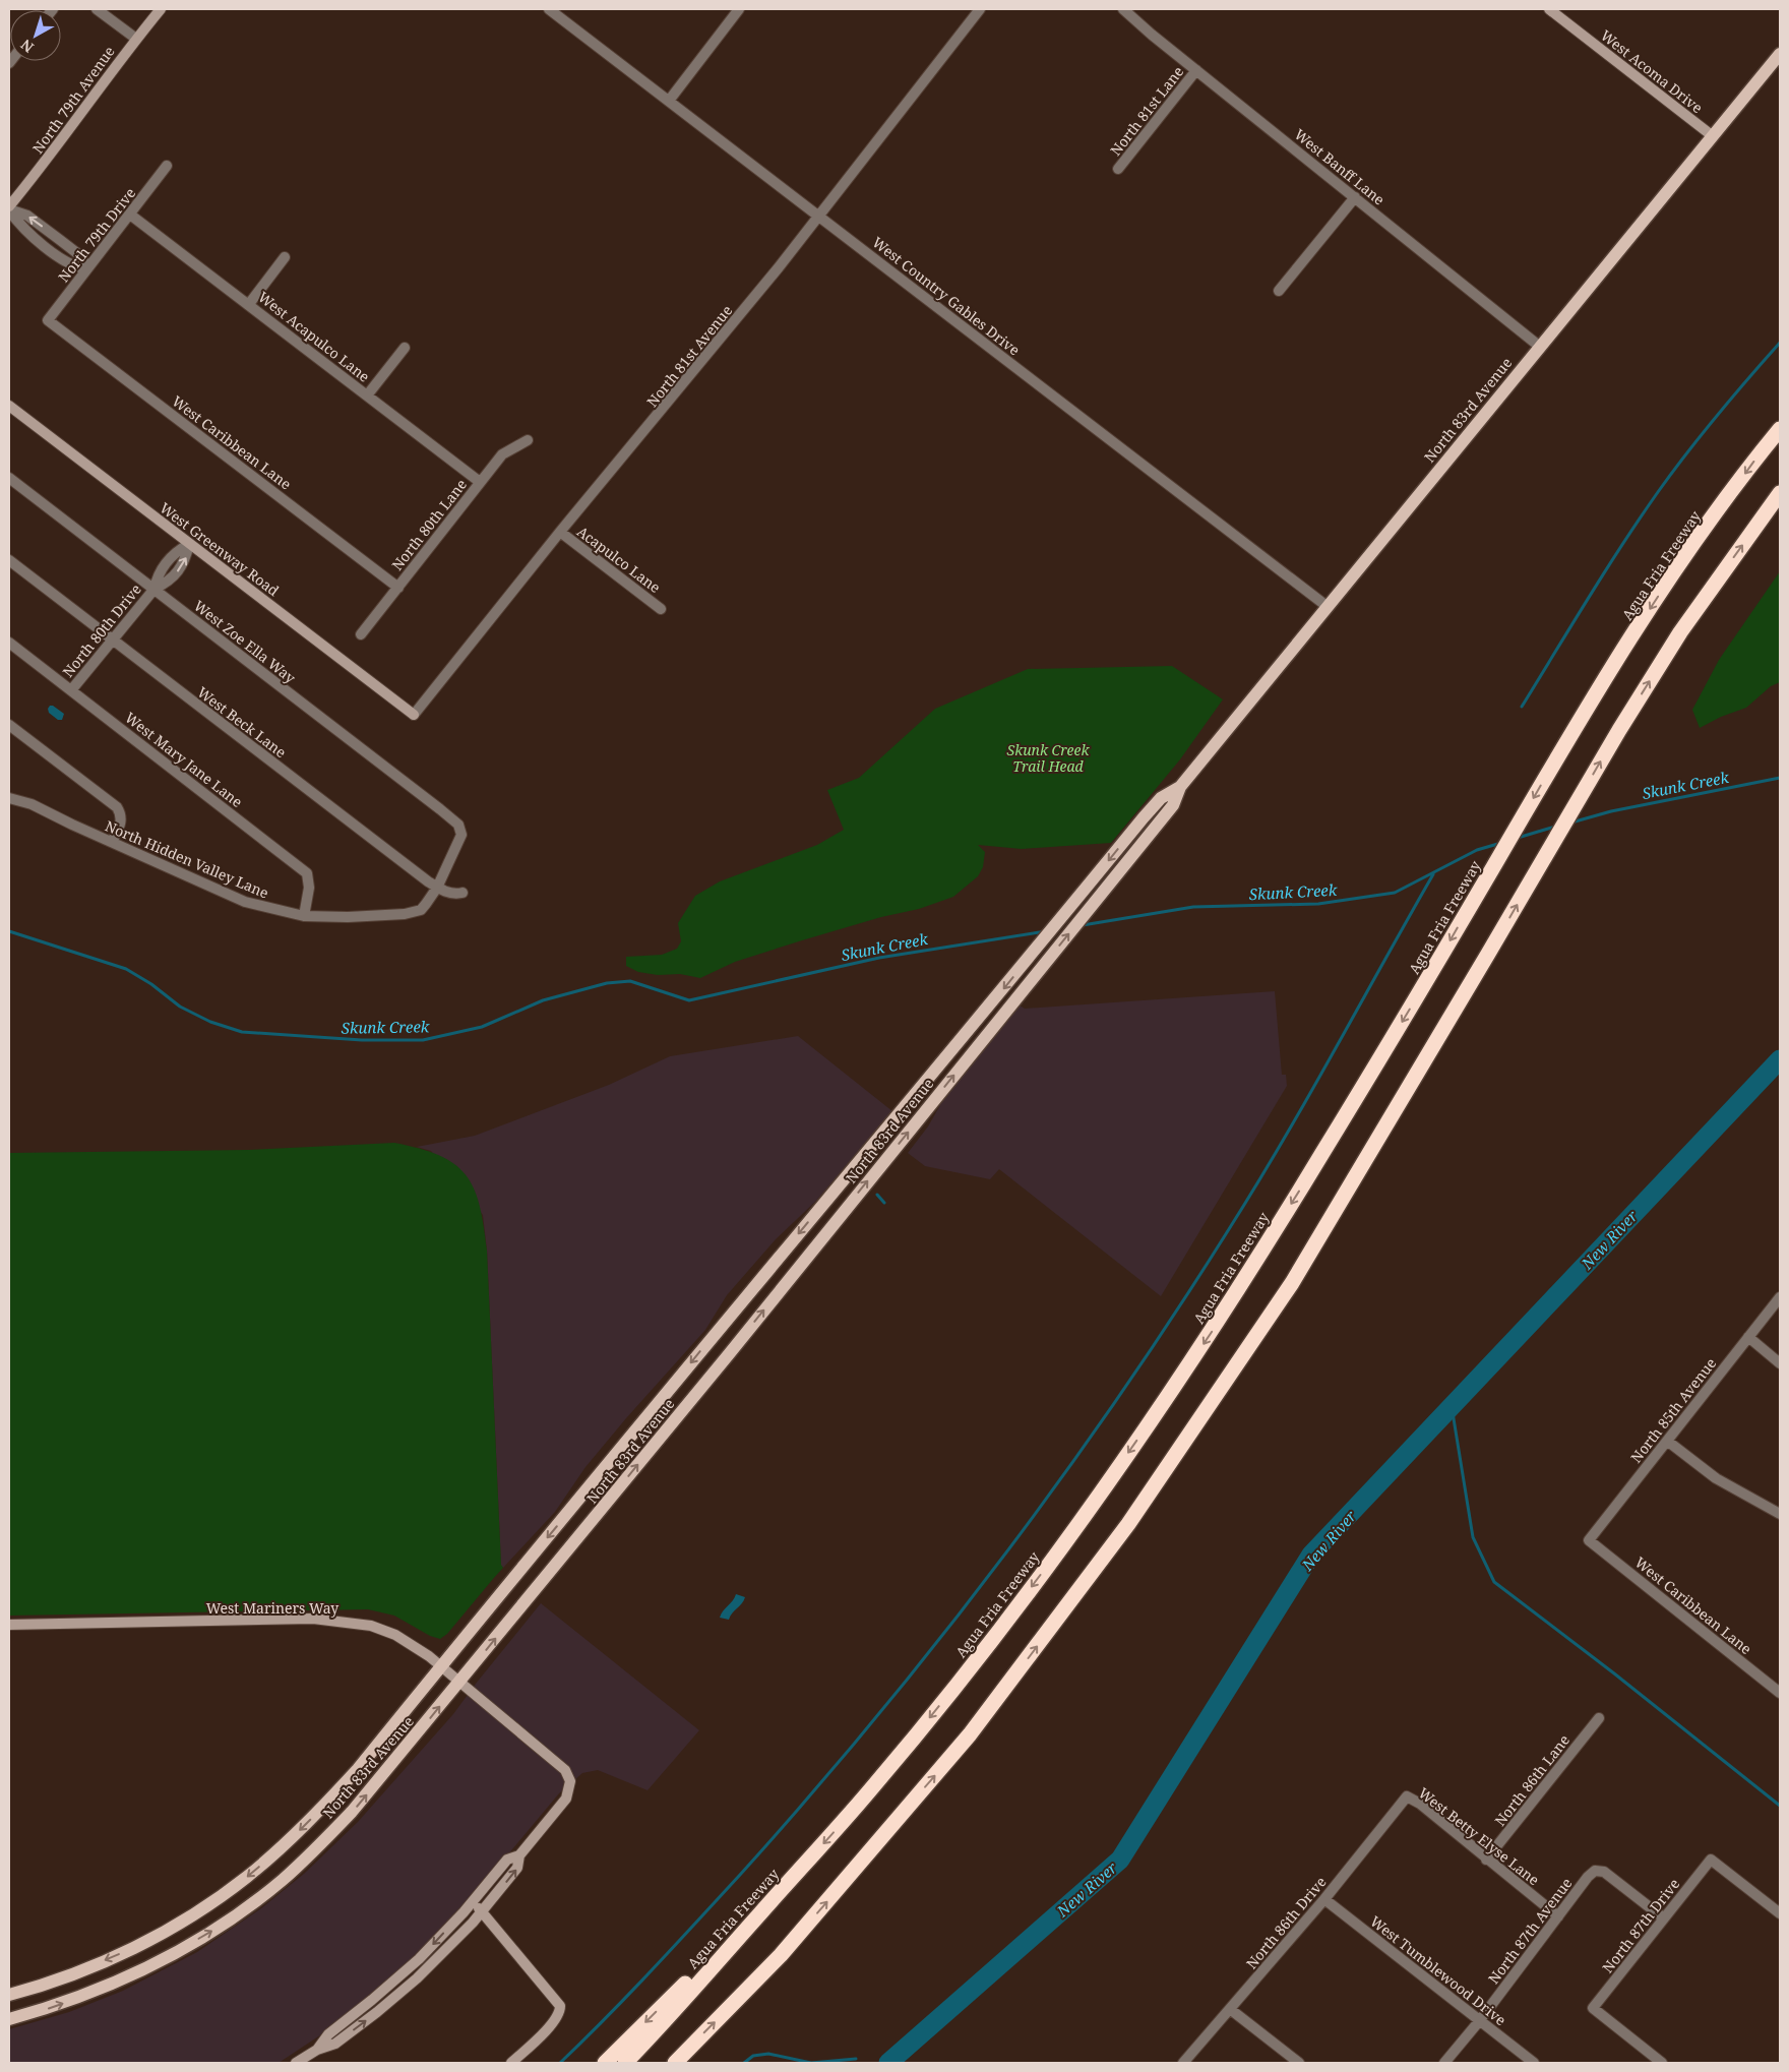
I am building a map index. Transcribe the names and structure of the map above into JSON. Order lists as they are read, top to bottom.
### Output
{
  "streets": {
    "highway": ["Agua Fria Freeway"],
    "main road": ["North 83rd Avenue"],
    "street": [
      "West Acoma Drive",
      "North 79th Avenue",
      "North 81st Lane",
      "West Banff Lane",
      "North 79th Drive",
      "West Country Gables Drive",
      "West Acapulco Lane",
      "North 81st Avenue",
      "West Caribbean Lane",
      "North 80th Lane",
      "West Greenway Road",
      "Acapulco Lane",
      "North 80th Drive",
      "West Zoe Ella Way",
      "West Beck Lane",
      "West Mary Jane Lane",
      "North Hidden Valley Lane",
      "North 85th Avenue",
      "West Mariners Way",
      "North 86th Lane",
      "West Betty Elyse Lane",
      "North 86th Drive",
      "North 87th Drive",
      "North 87th Avenue",
      "West Tumblewood Drive"
    ]
  },
  "crossings": [
    ["West Acoma Drive", "North 83rd Avenue"],
    ["North 81st Lane", "West Banff Lane"],
    ["West Banff Lane", "North 83rd Avenue"],
    ["North 79th Drive", "West Acapulco Lane"],
    ["North 79th Drive", "West Caribbean Lane"],
    ["West Country Gables Drive", "North 81st Avenue"],
    ["West Country Gables Drive", "North 83rd Avenue"],
    ["West Acapulco Lane", "North 80th Lane"],
    ["North 81st Avenue", "West Greenway Road"],
    ["North 81st Avenue", "Acapulco Lane"],
    ["North 83rd Avenue", "West Mariners Way"],
    ["West Caribbean Lane", "North 80th Lane"],
    ["West Caribbean Lane", "North 85th Avenue"],
    ["West Greenway Road", "North 80th Drive"],
    ["North 80th Drive", "West Zoe Ella Way"],
    ["North 80th Drive", "West Beck Lane"],
    ["North 80th Drive", "West Mary Jane Lane"],
    ["West Zoe Ella Way", "North Hidden Valley Lane"],
    ["West Beck Lane", "North Hidden Valley Lane"],
    ["West Mary Jane Lane", "North Hidden Valley Lane"],
    ["North 86th Lane", "West Betty Elyse Lane"],
    ["West Betty Elyse Lane", "North 86th Drive"],
    ["West Betty Elyse Lane", "North 87th Avenue"],
    ["North 86th Drive", "West Tumblewood Drive"],
    ["North 87th Drive", "North 87th Avenue"],
    ["North 87th Avenue", "West Tumblewood Drive"]
  ],
  "water": ["Skunk Creek", "New River"],
  "parks": ["Skunk Creek Trail Head"],
  "north": "bottom left"
}
